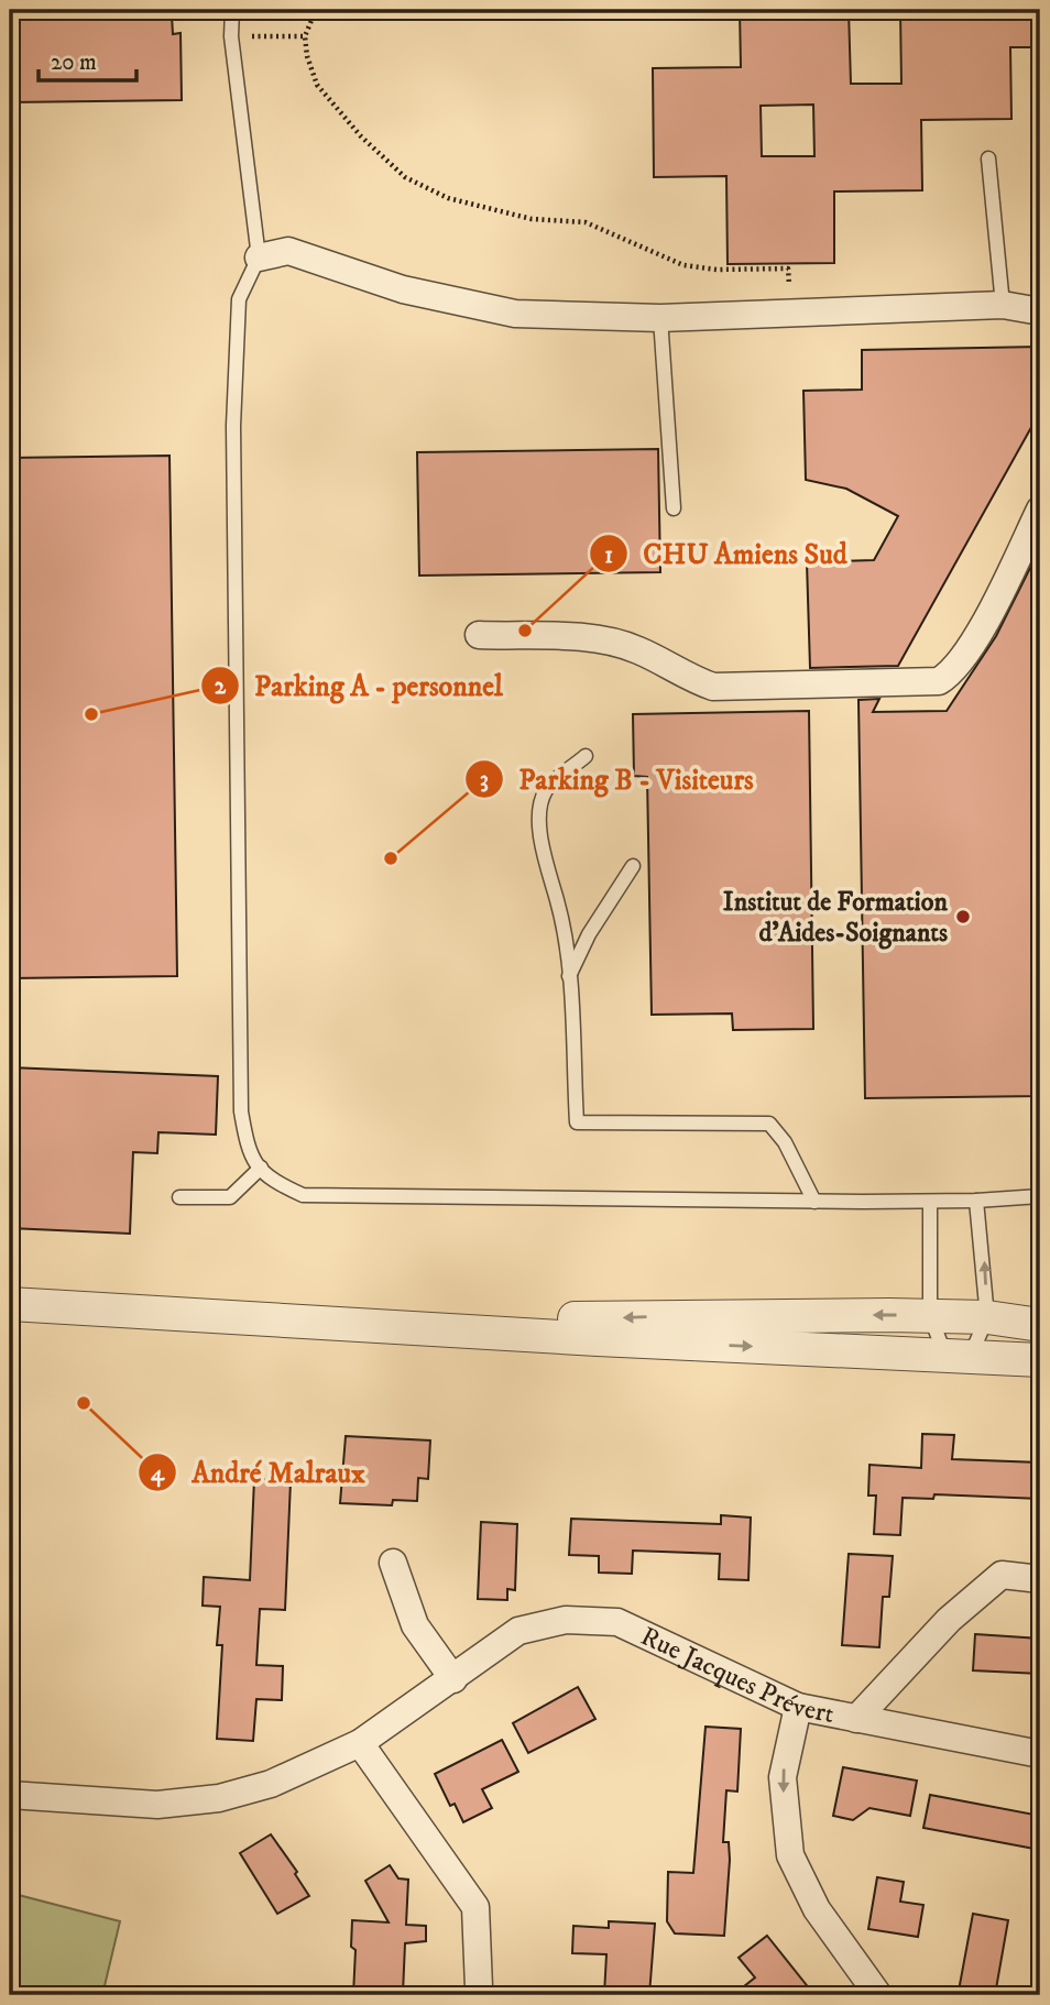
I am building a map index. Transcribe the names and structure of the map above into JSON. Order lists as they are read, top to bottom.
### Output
{
  "streets": {
    "street": ["Rue Jacques Prévert"]
  },
  "places": [
    "CHU Amiens Sud",
    "Parking A - personnel",
    "Parking B - Visiteurs",
    "Institut de Formation d'Aides-Soignants",
    "André Malraux"
  ],
  "scale_bar": "20 m"
}
